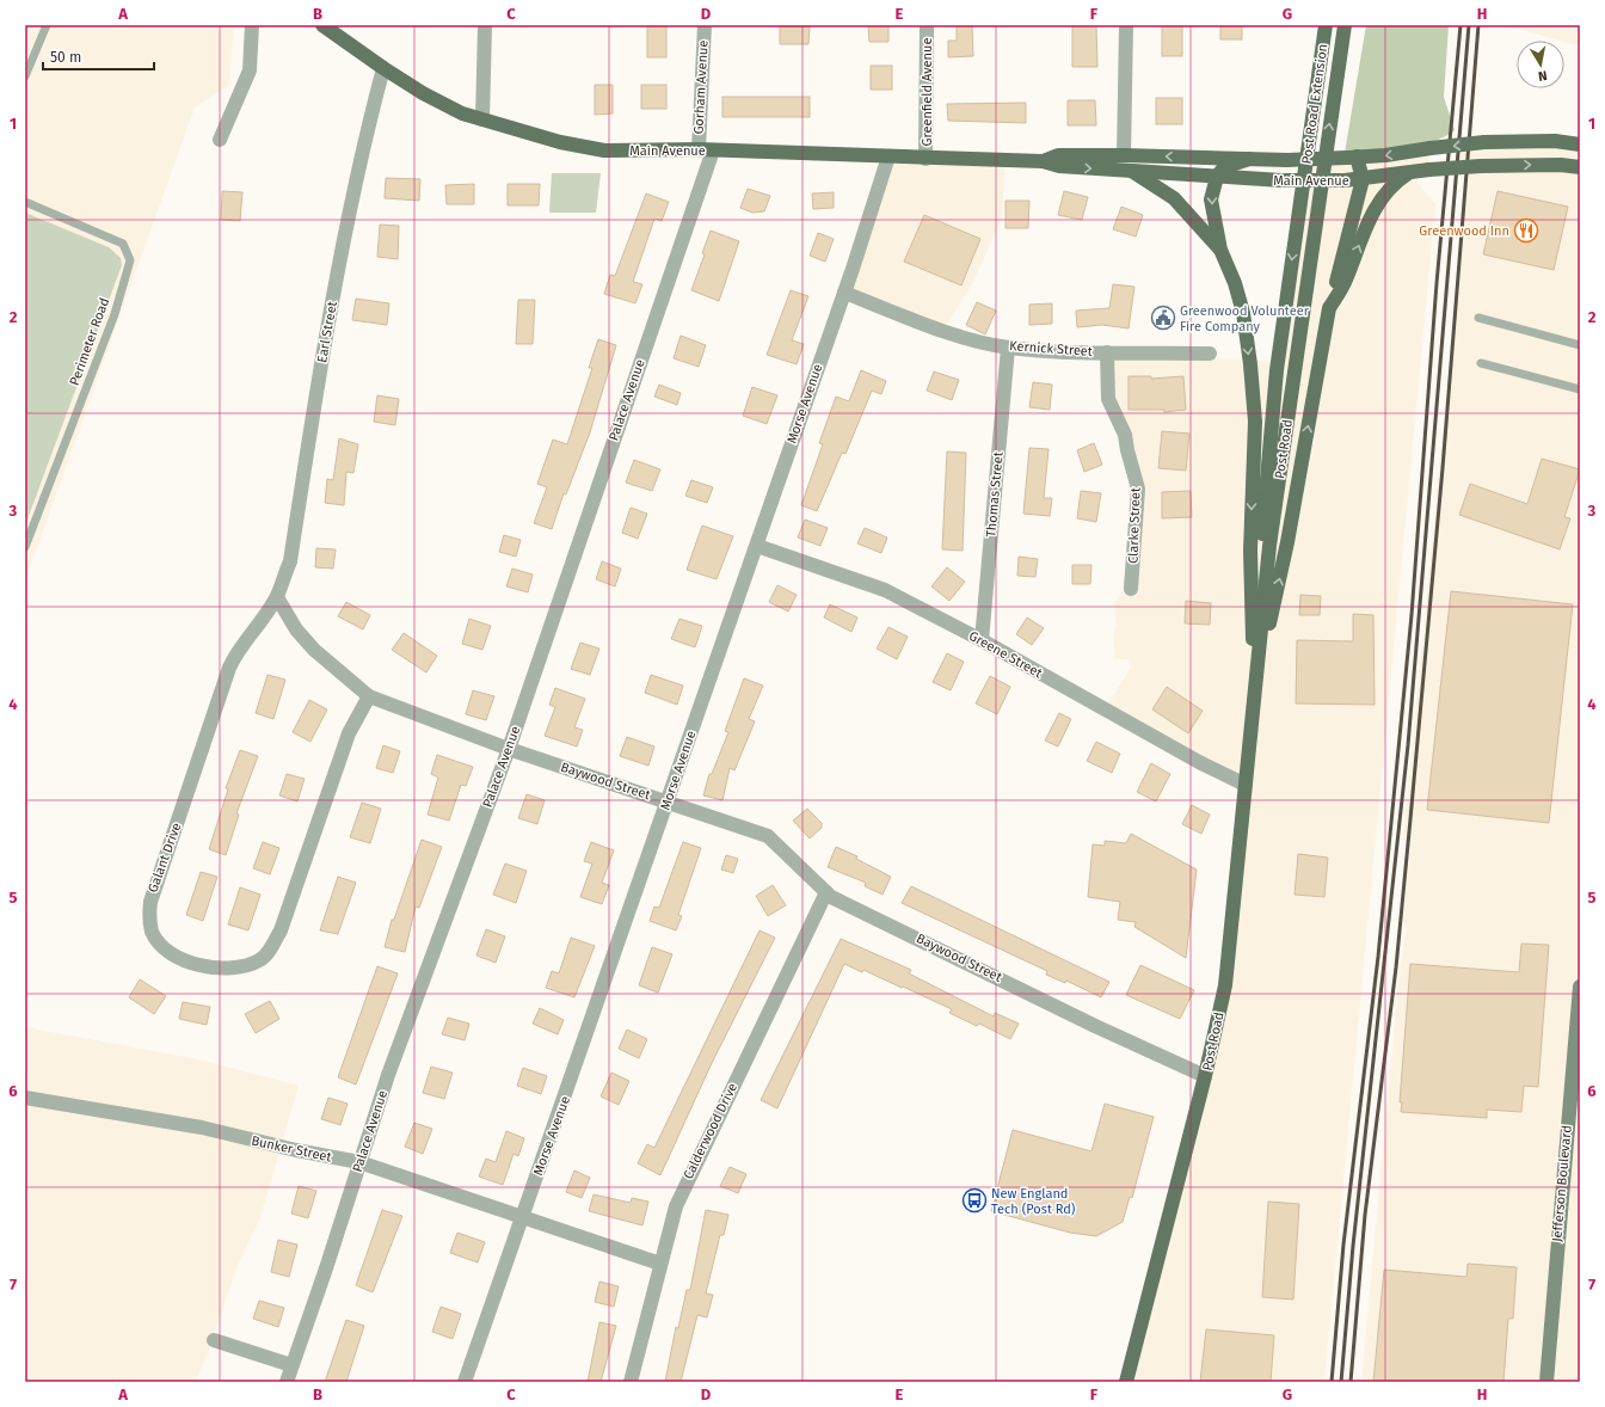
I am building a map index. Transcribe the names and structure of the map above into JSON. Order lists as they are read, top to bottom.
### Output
{
  "streets": {
    "main road": [
      "Post Road Extension",
      "Main Avenue",
      "Post Road",
      "Jefferson Boulevard"
    ],
    "street": [
      "Gorham Avenue",
      "Greenfield Avenue",
      "Earl Street",
      "Kernick Street",
      "Palace Avenue",
      "Morse Avenue",
      "Thomas Street",
      "Clarke Street",
      "Greene Street",
      "Baywood Street",
      "Galant Drive",
      "Calderwood Drive",
      "Bunker Street"
    ],
    "lane": ["Perimeter Road"]
  },
  "crossings": [
    ["Gorham Avenue", "Main Avenue"],
    ["Gorham Avenue", "Palace Avenue"],
    ["Greenfield Avenue", "Main Avenue"],
    ["Post Road Extension", "Post Road"],
    ["Main Avenue", "Earl Street"],
    ["Main Avenue", "Palace Avenue"],
    ["Main Avenue", "Morse Avenue"],
    ["Earl Street", "Baywood Street"],
    ["Earl Street", "Galant Drive"],
    ["Kernick Street", "Morse Avenue"],
    ["Kernick Street", "Thomas Street"],
    ["Kernick Street", "Clarke Street"],
    ["Palace Avenue", "Baywood Street"],
    ["Palace Avenue", "Bunker Street"],
    ["Morse Avenue", "Greene Street"],
    ["Morse Avenue", "Baywood Street"],
    ["Morse Avenue", "Bunker Street"],
    ["Post Road", "Greene Street"],
    ["Post Road", "Baywood Street"],
    ["Thomas Street", "Greene Street"],
    ["Baywood Street", "Galant Drive"],
    ["Baywood Street", "Calderwood Drive"],
    ["Calderwood Drive", "Bunker Street"]
  ],
  "places": {
    "restaurant": ["Greenwood Inn"],
    "public building": ["Greenwood Volunteer Fire Company"],
    "bus stop": ["New England Tech (Post Rd)"]
  },
  "scale_bar": "50 m",
  "north": "bottom",
  "grid": {
    "columns": [
      "A",
      "B",
      "C",
      "D",
      "E",
      "F",
      "G",
      "H"
    ],
    "rows": [
      "1",
      "2",
      "3",
      "4",
      "5",
      "6",
      "7"
    ]
  }
}
